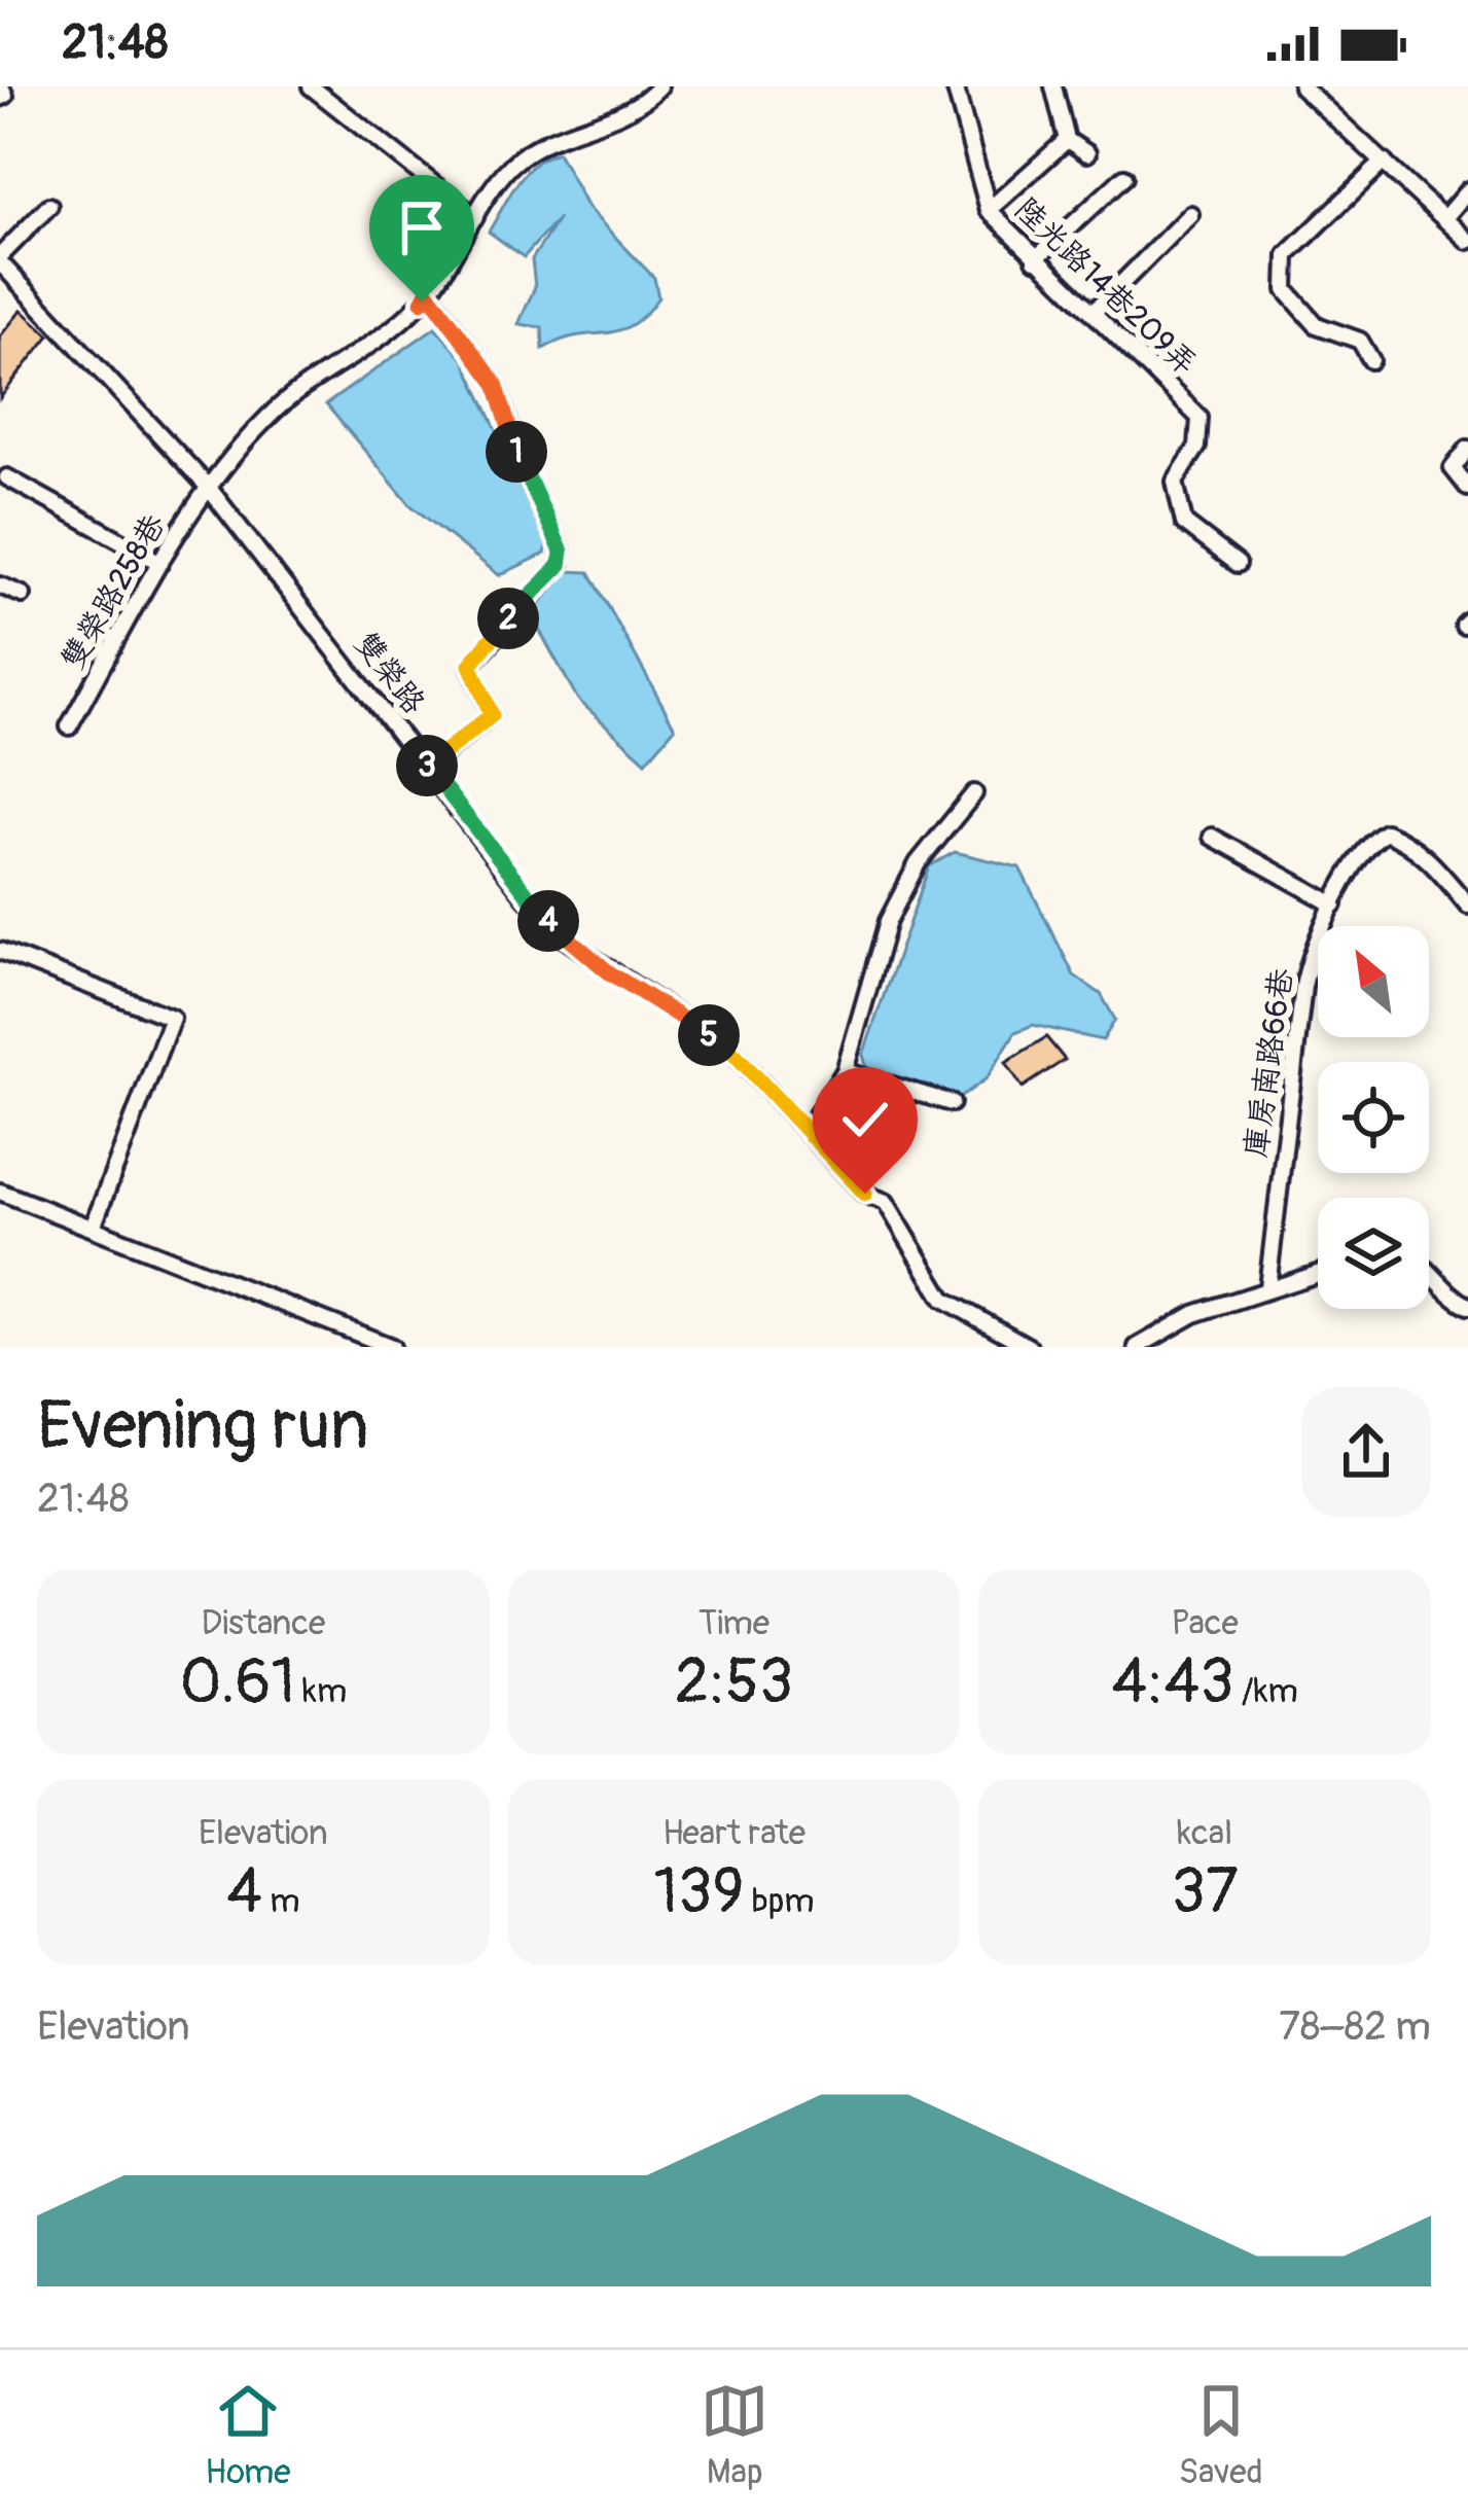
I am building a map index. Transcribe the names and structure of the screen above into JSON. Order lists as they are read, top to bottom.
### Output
{
  "streets": {
    "street": [
      "陸光路14巷209弄",
      "雙榮路258巷",
      "雙榮路",
      "庫房南路66巷"
    ]
  },
  "crossings": [
    ["雙榮路258巷", "雙榮路"]
  ],
  "north": "top left",
  "page": {
    "status": "21:48",
    "pins": [
      "1",
      "2",
      "3",
      "4",
      "5"
    ],
    "heading": ["Evening run", "21:48"],
    "stats": [
      ["Distance", "0.61 km"],
      ["Time", "2:53"],
      ["Pace", "4:43 /km"],
      ["Elevation", "4 m"],
      ["Heart rate", "139 bpm"],
      ["kcal", "37"]
    ],
    "chart": ["Elevation", "78–82 m"],
    "tabs": ["Home", "Map", "Saved"]
  }
}
